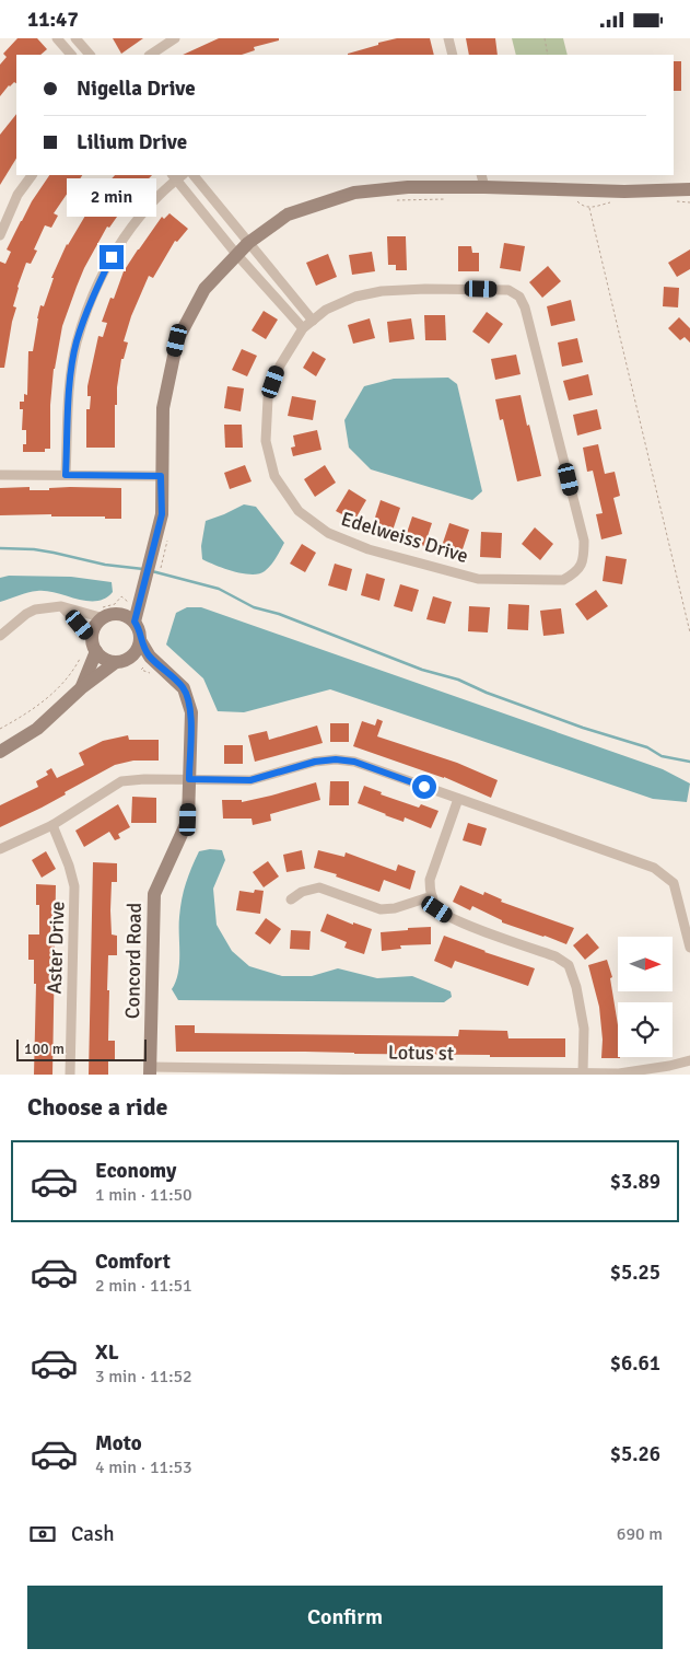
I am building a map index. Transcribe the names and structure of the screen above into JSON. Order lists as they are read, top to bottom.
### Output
{
  "streets": {
    "street": [
      "Edelweiss Drive",
      "Aster Drive",
      "Concord Road",
      "Lotus st"
    ]
  },
  "crossings": [
    ["Concord Road", "Lotus st"]
  ],
  "scale_bar": "100 m",
  "north": "right",
  "page": {
    "status": "11:47",
    "banner": ["Nigella Drive", "Lilium Drive"],
    "bubble": "2 min",
    "scale": "100 m",
    "heading": "Choose a ride",
    "list": [
      {
        "name": "Economy",
        "note": "1 min · 11:50",
        "value": "$3.89"
      },
      {
        "name": "Comfort",
        "note": "2 min · 11:51",
        "value": "$5.25"
      },
      {
        "name": "XL",
        "note": "3 min · 11:52",
        "value": "$6.61"
      },
      {
        "name": "Moto",
        "note": "4 min · 11:53",
        "value": "$5.26"
      }
    ],
    "pay": ["Cash", "690 m"],
    "buttons": "Confirm"
  }
}
